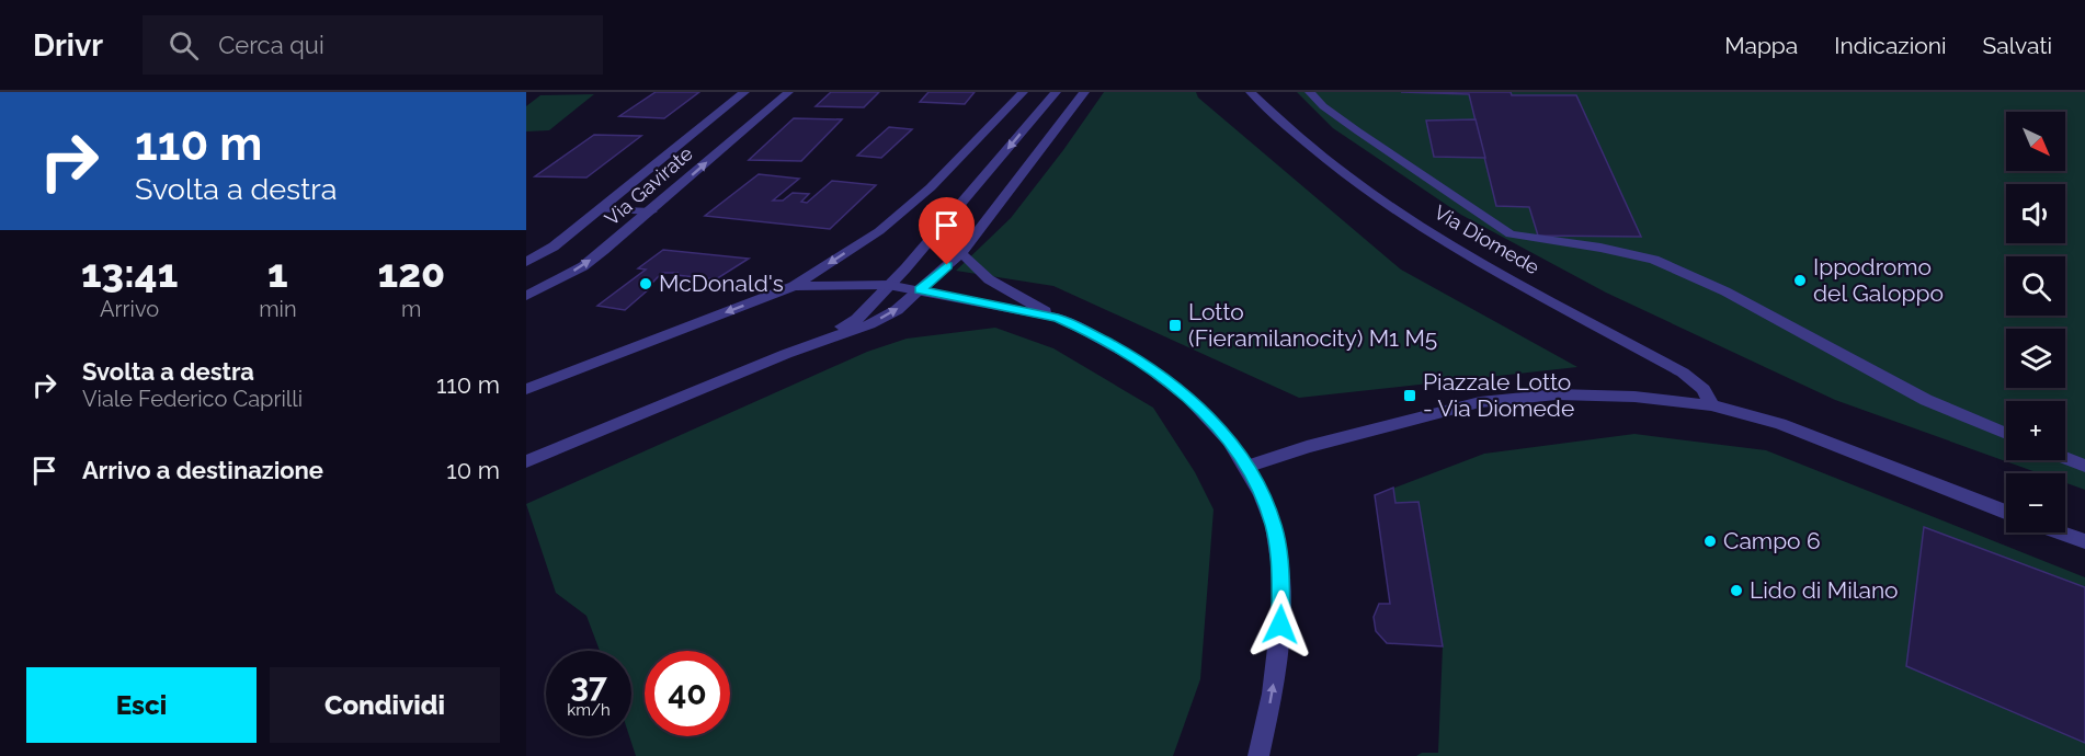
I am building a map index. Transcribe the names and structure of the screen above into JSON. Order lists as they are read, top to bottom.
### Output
{
  "streets": {
    "street": ["Via Gavirate", "Via Diomede"]
  },
  "places": {
    "other": [
      "Ippodromo del Galoppo",
      "McDonald's",
      "Campo 6",
      "Lido di Milano"
    ],
    "transit": ["Lotto (Fieramilanocity) M1 M5", "Piazzale Lotto - Via Diomede"]
  },
  "north": "bottom right",
  "page": {
    "header": "Drivr",
    "search": "Cerca qui",
    "nav": ["Mappa", "Indicazioni", "Salvati"],
    "turn": ["110 m", "Svolta a destra"],
    "map_buttons": ["+", "−"],
    "eta": [
      "13:41",
      "Arrivo",
      "1",
      "min",
      "120",
      "m"
    ],
    "list": [
      {
        "name": "Svolta a destra",
        "note": "Viale Federico Caprilli",
        "value": "110 m"
      },
      {
        "name": "Arrivo a destinazione",
        "value": "10 m"
      }
    ],
    "speed": "37 km/h",
    "limit": "40",
    "buttons": ["Esci", "Condividi"]
  }
}
